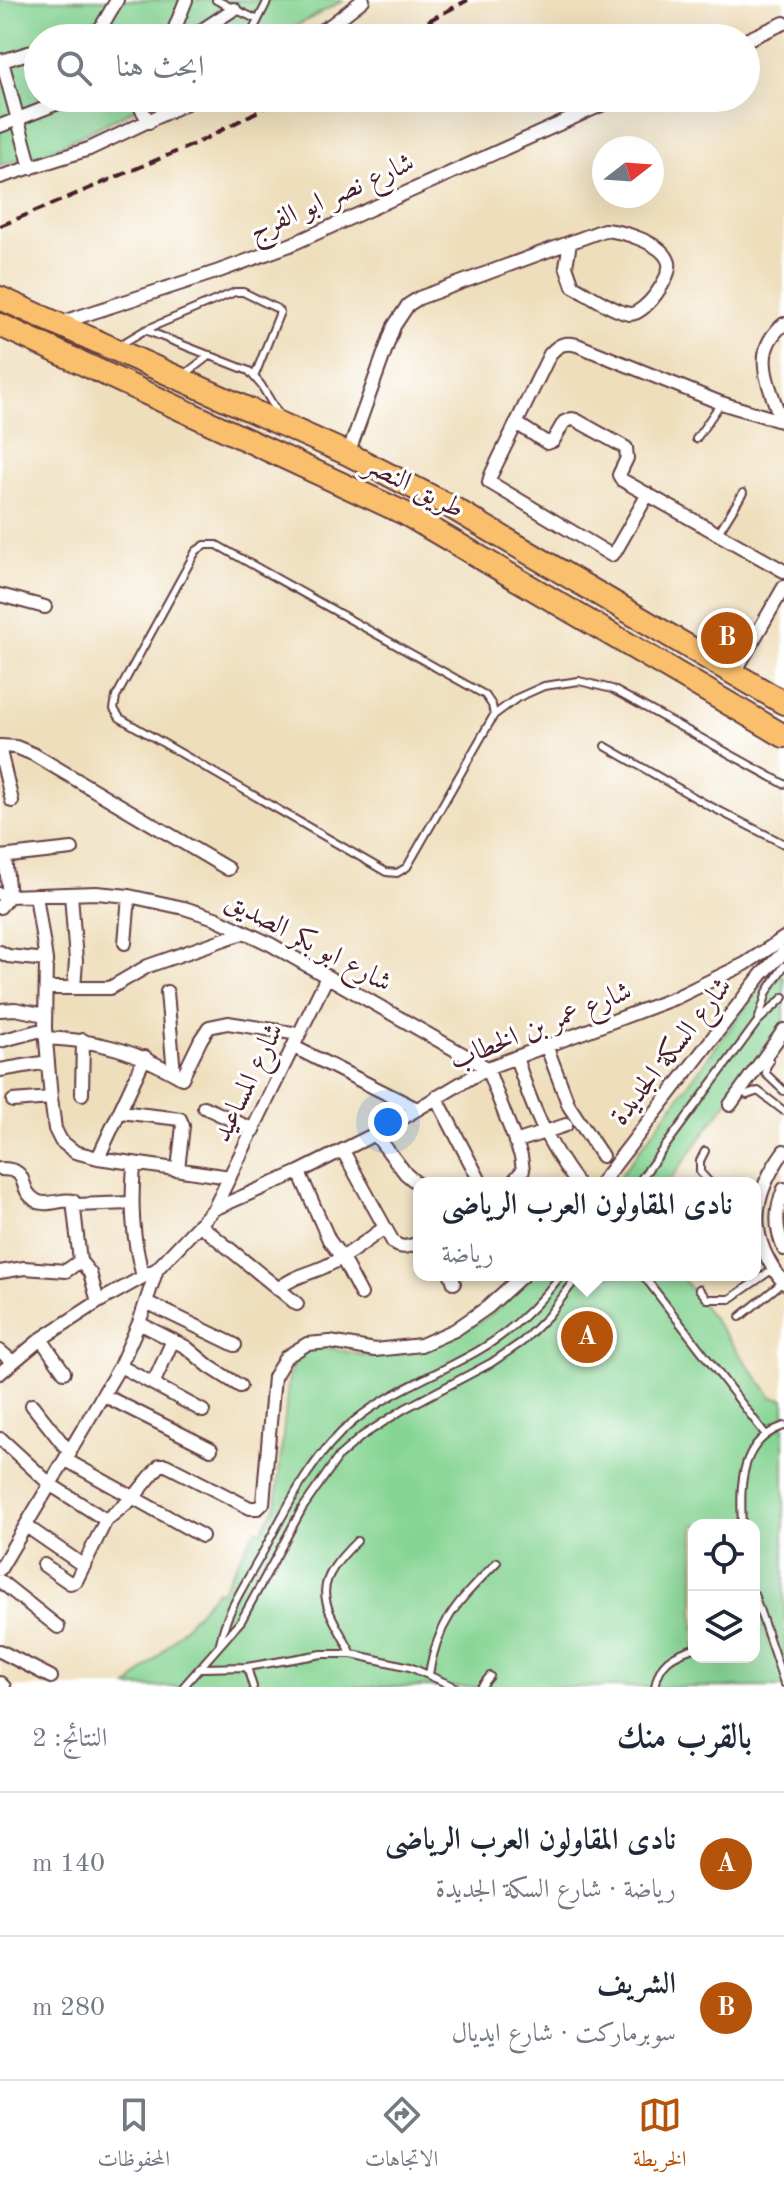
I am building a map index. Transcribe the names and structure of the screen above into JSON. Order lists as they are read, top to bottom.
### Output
{
  "streets": {
    "highway": ["طريق النصر"],
    "street": [
      "شارع نصر ابو الفرج",
      "شارع ابو بكر الصديق",
      "شارع عمر بن الخطاب",
      "شارع السكة الجديدة",
      "شارع المساعيد"
    ]
  },
  "crossings": [
    ["شارع نصر ابو الفرج", "طريق النصر"],
    ["شارع ابو بكر الصديق", "شارع عمر بن الخطاب"],
    ["شارع ابو بكر الصديق", "شارع المساعيد"],
    ["شارع عمر بن الخطاب", "شارع المساعيد"]
  ],
  "north": "right",
  "page": {
    "search": "ابحث هنا",
    "pins": ["B", "A"],
    "popup": ["نادى المقاولون العرب الرياضى", "رياضة"],
    "heading": ["بالقرب منك", "النتائج: 2"],
    "list": [
      {
        "mark": "A",
        "name": "نادى المقاولون العرب الرياضى",
        "note": "رياضة · شارع السكة الجديدة",
        "value": "140 m"
      },
      {
        "mark": "B",
        "name": "الشريف",
        "note": "سوبرماركت · شارع ايديال",
        "value": "280 m"
      }
    ],
    "nav": ["الخريطة", "الاتجاهات", "المحفوظات"]
  }
}
